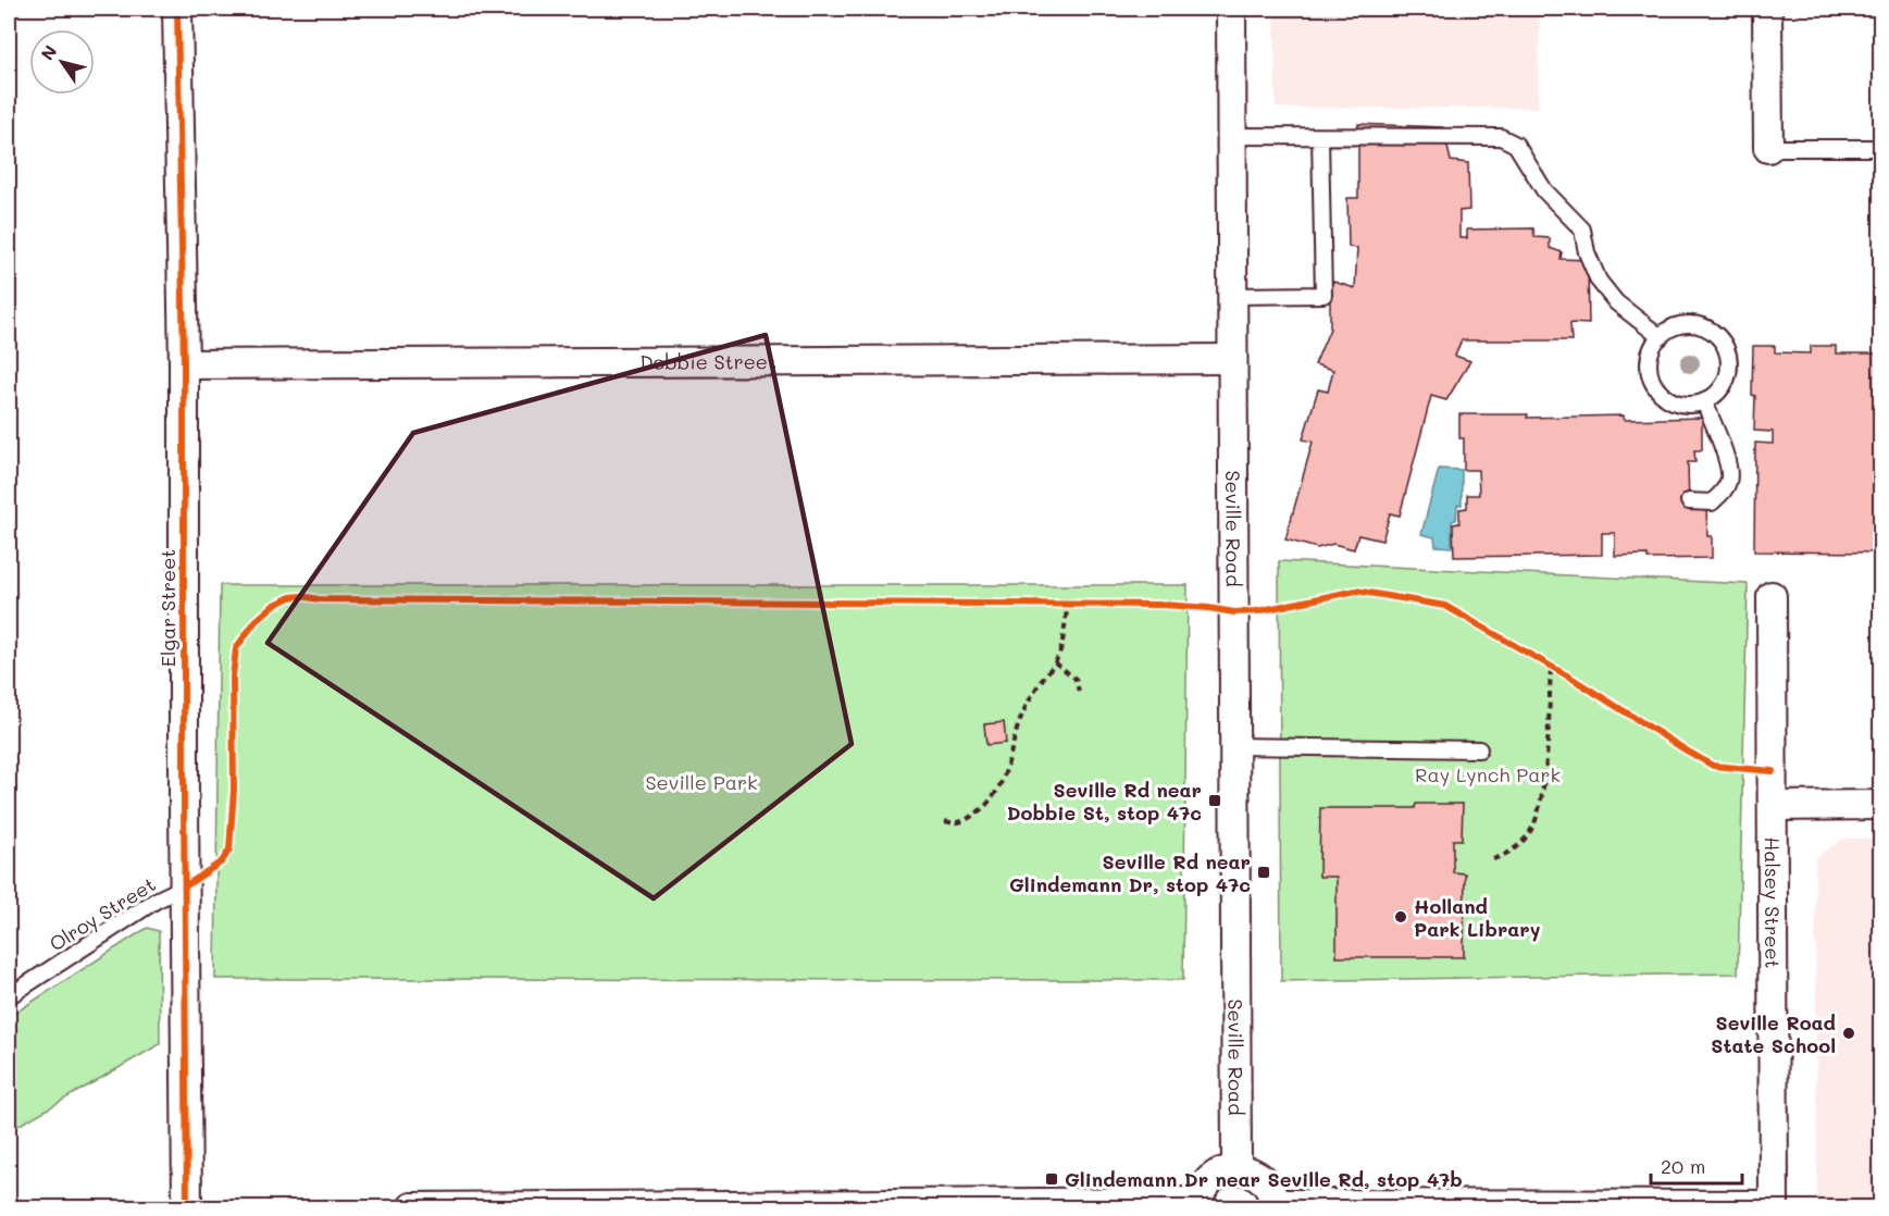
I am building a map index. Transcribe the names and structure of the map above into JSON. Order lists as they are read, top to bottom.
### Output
{
  "streets": {
    "street": [
      "Dobbie Street",
      "Seville Road",
      "Elgar Street",
      "Halsey Street"
    ],
    "lane": ["Olroy Street"]
  },
  "crossings": [
    ["Dobbie Street", "Seville Road"],
    ["Dobbie Street", "Elgar Street"],
    ["Elgar Street", "Olroy Street"]
  ],
  "parks": ["Ray Lynch Park", "Seville Park"],
  "places": {
    "transit": ["Seville Rd near Dobbie St, stop 47c", "Seville Rd near Glindemann Dr, stop 47c", "Glindemann Dr near Seville Rd, stop 47b"],
    "other": ["Holland Park Library", "Seville Road State School"]
  },
  "scale_bar": "20 m",
  "north": "top left"
}
